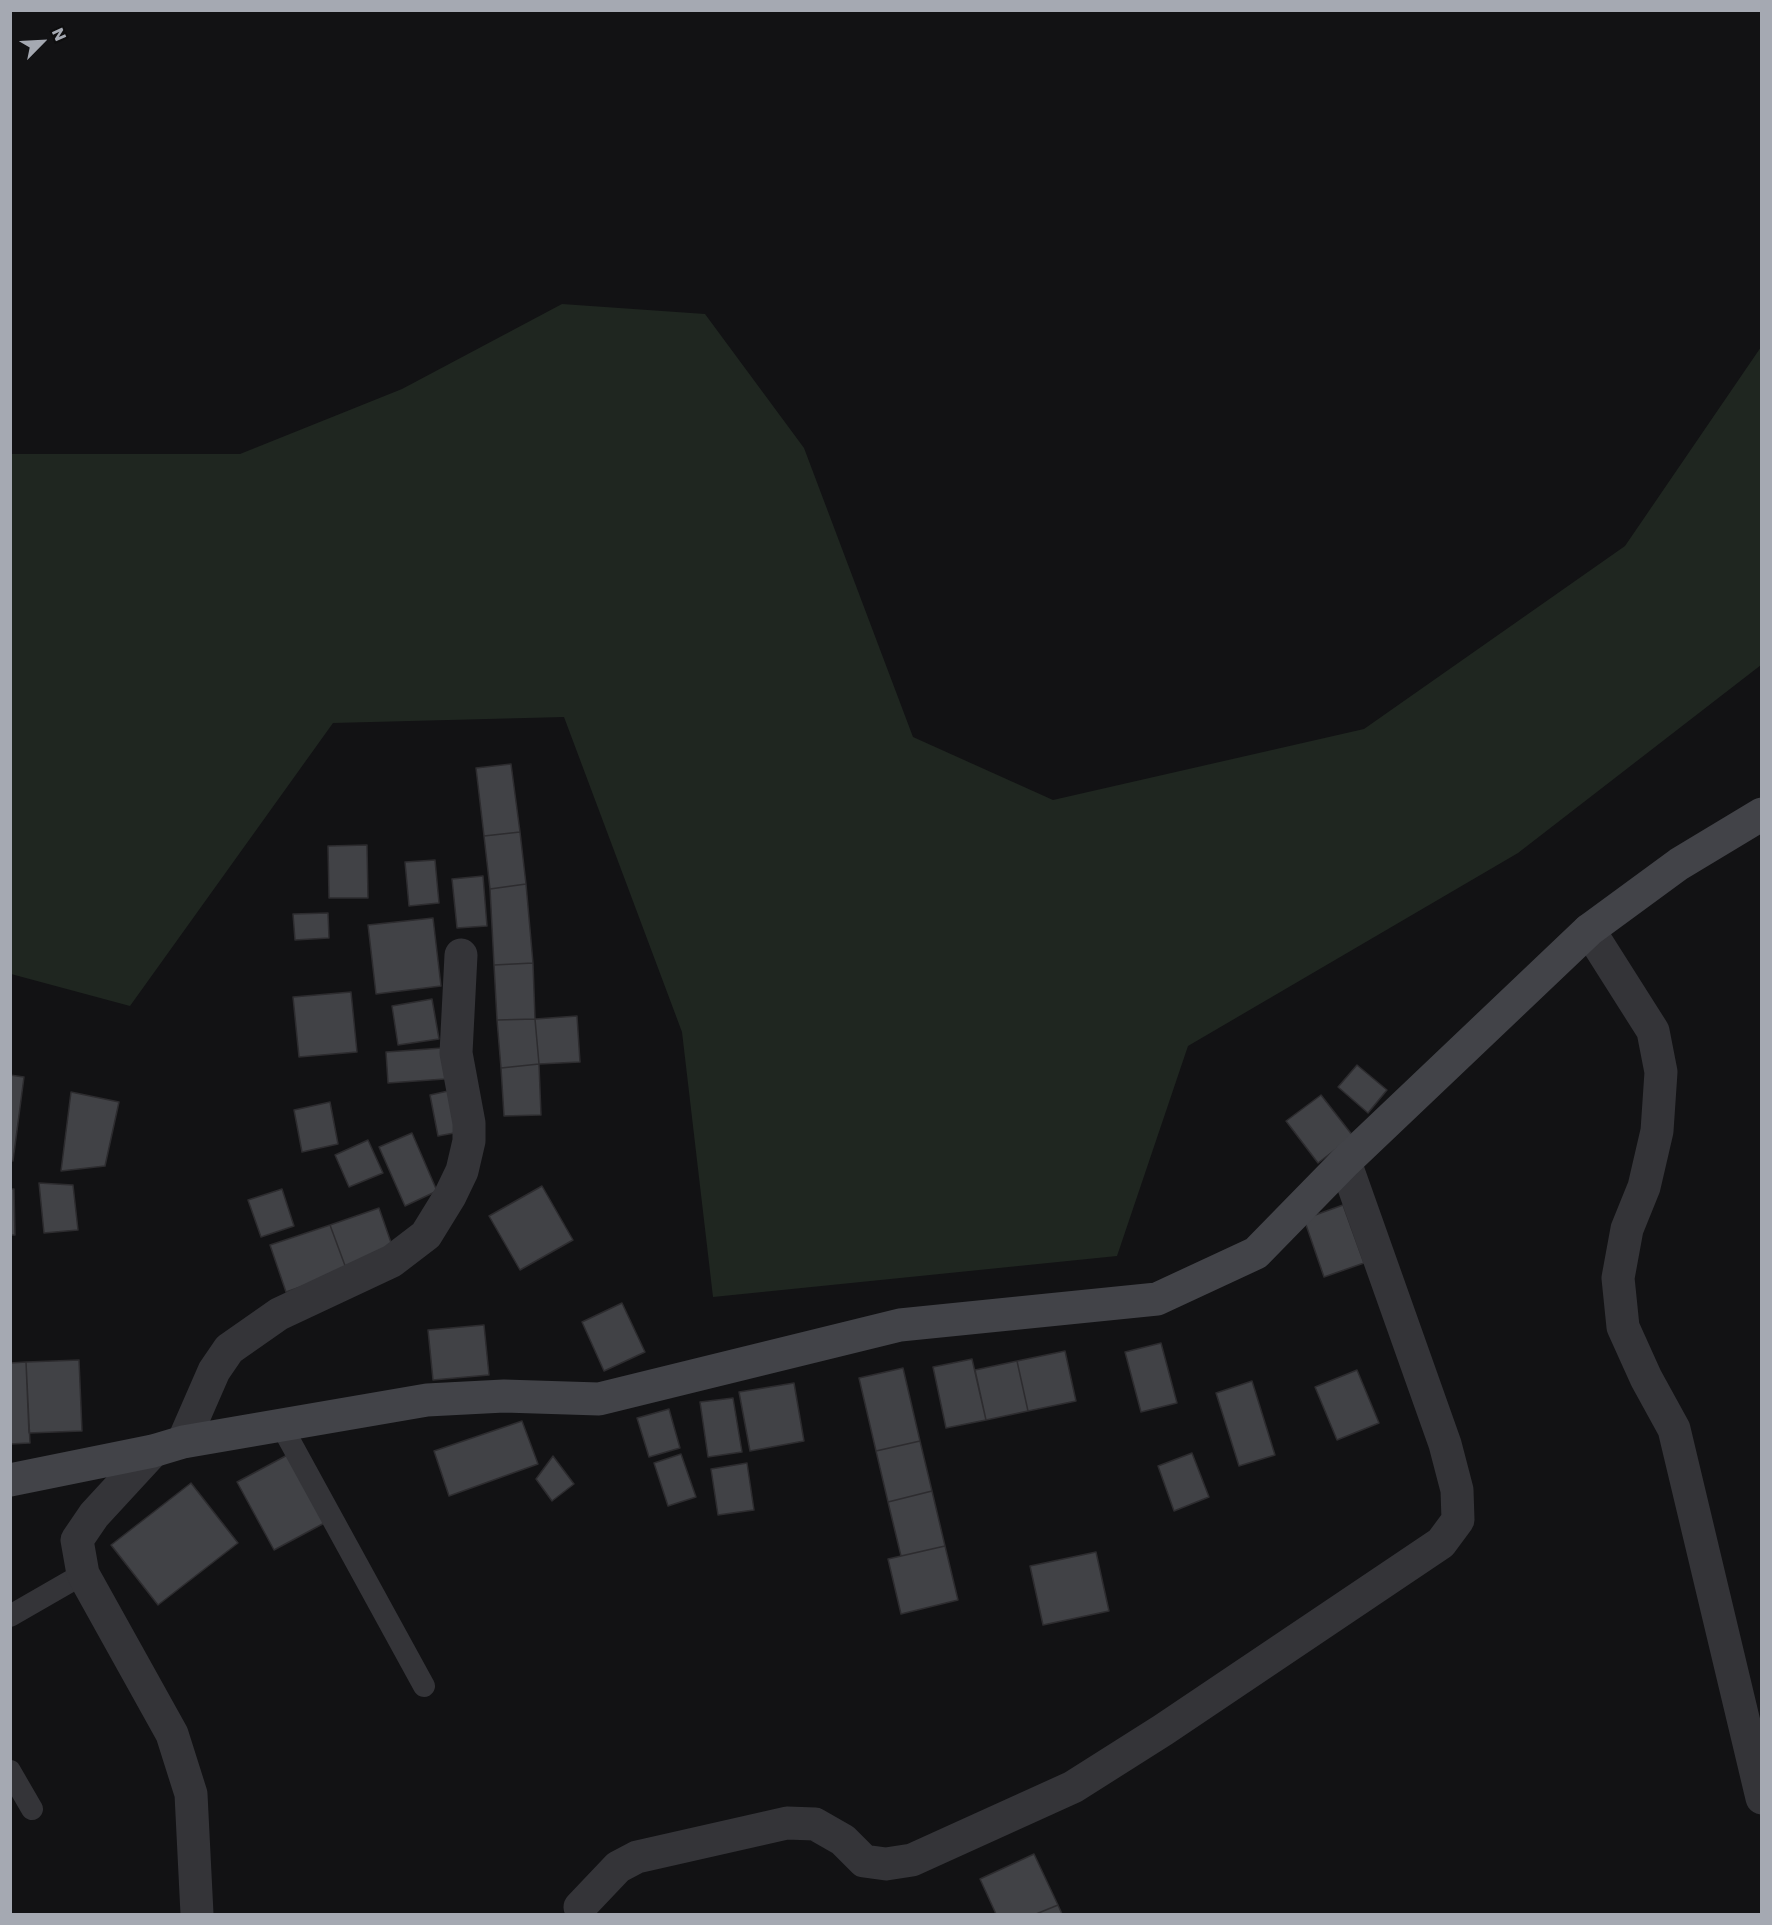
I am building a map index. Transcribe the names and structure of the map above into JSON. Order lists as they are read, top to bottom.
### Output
{
  "north": "top right"
}
